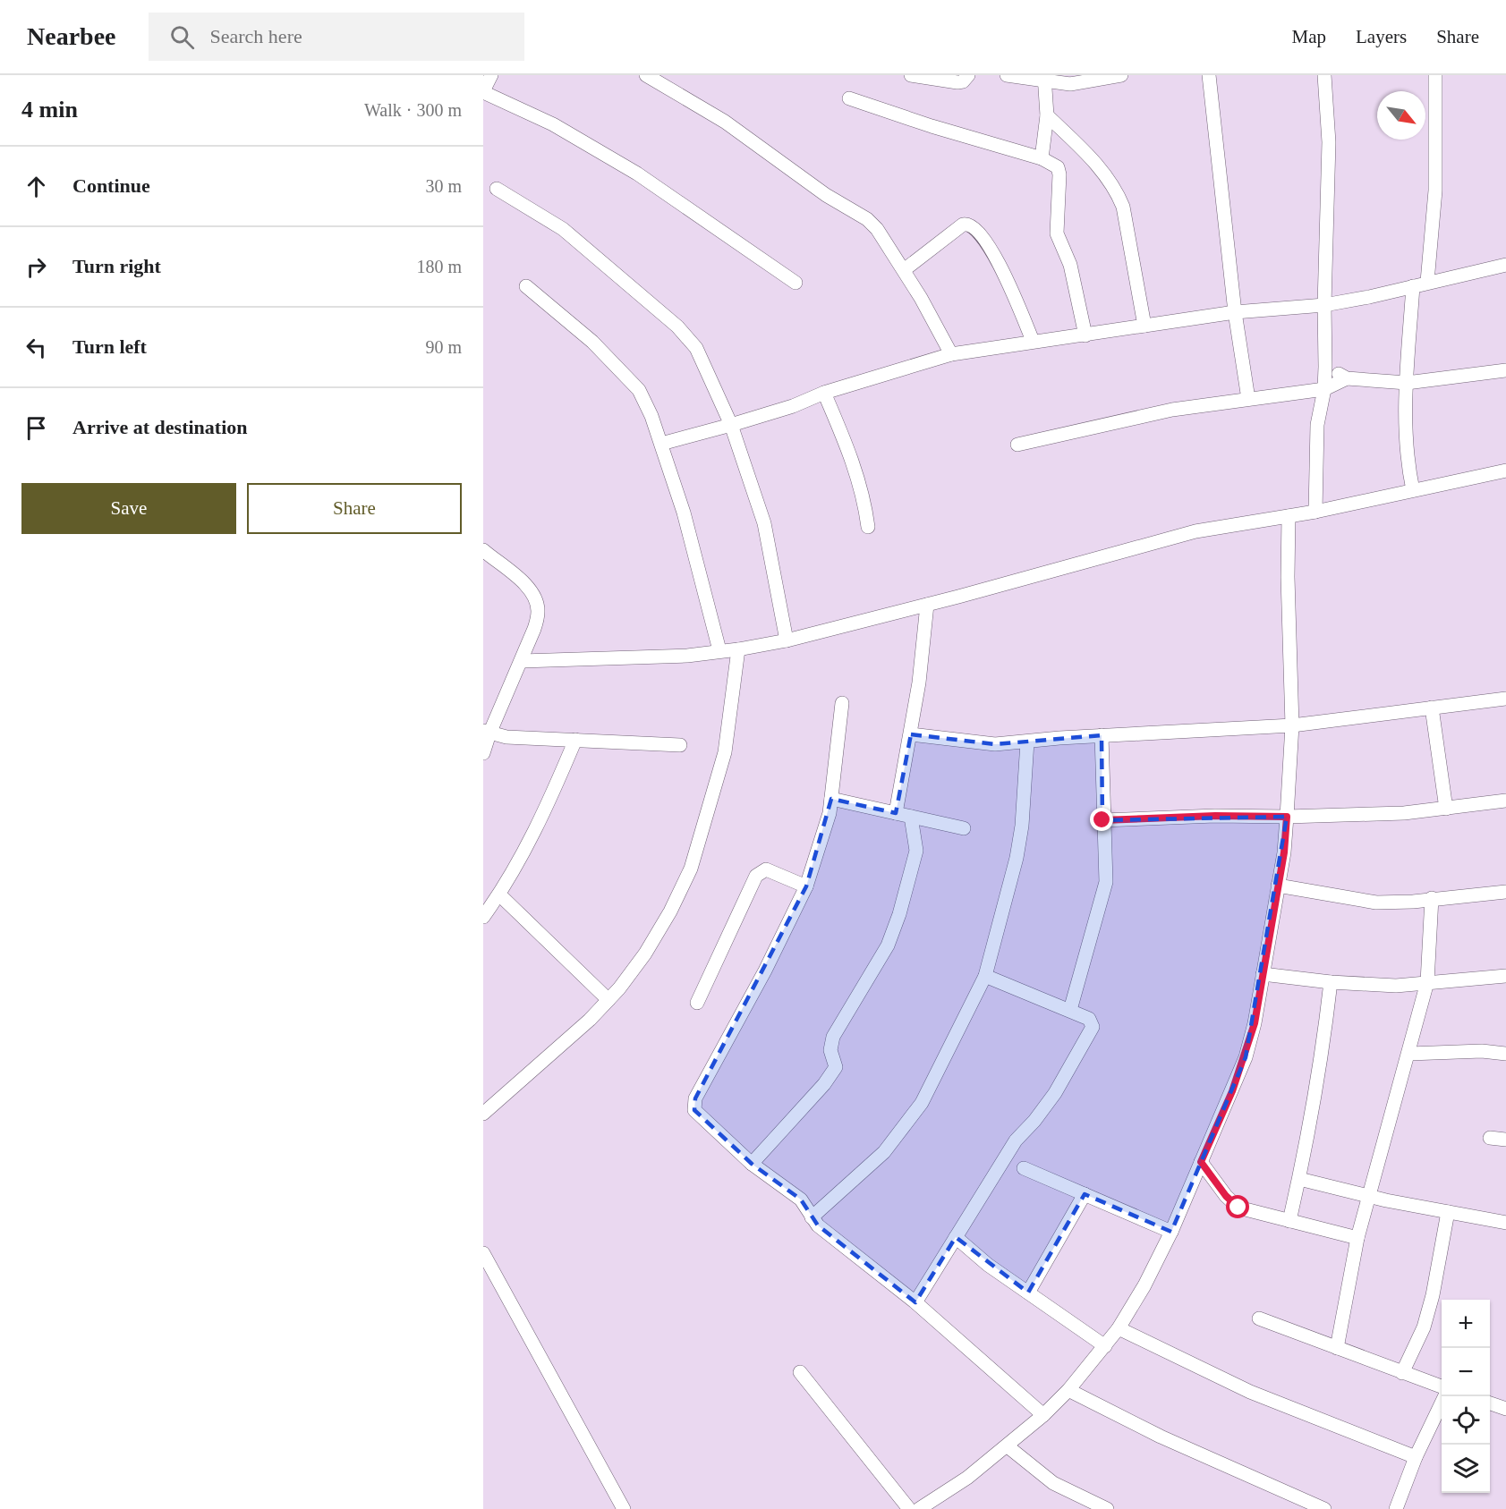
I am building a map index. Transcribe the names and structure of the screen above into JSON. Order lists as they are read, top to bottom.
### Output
{
  "north": "bottom right",
  "page": {
    "header": "Nearbee",
    "search": "Search here",
    "nav": ["Map", "Layers", "Share"],
    "heading": ["4 min", "Walk · 300 m"],
    "list": [
      ["Continue", "30 m"],
      ["Turn right", "180 m"],
      ["Turn left", "90 m"],
      "Arrive at destination"
    ],
    "buttons": ["Save", "Share"],
    "map_buttons": ["+", "−"]
  }
}
